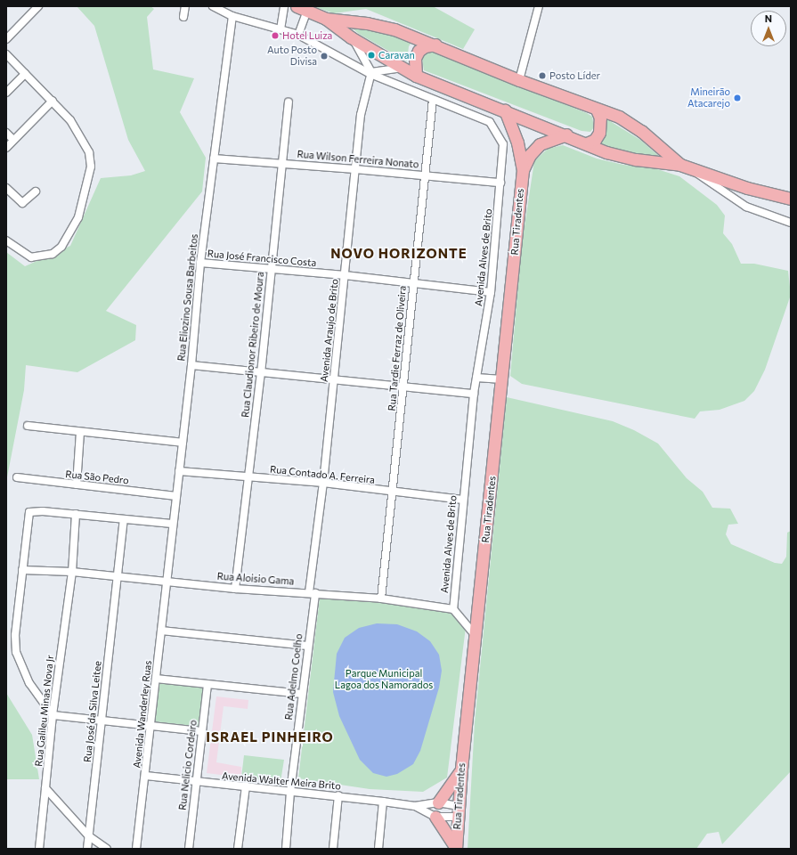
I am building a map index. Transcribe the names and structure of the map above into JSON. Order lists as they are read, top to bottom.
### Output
{
  "streets": {
    "main road": ["Rua Tiradentes"],
    "street": [
      "Rua Wilson Ferreira Nonato",
      "Avenida Alves de Brito",
      "Rua José Francisco Costa",
      "Rua Eliozino Sousa Barbeitos",
      "Avenida Araujo de Brito",
      "Rua Claudionor Ribeiro de Moura",
      "Rua Tardie Ferraz de Oliveira",
      "Rua Contado A. Ferreira",
      "Rua São Pedro",
      "Rua Aloisio Gama",
      "Rua Adelmo Coelho",
      "Rua Galileu Minas Nova Jr",
      "Rua José da Silva Leitee",
      "Avenida Wanderley Ruas",
      "Rua Nelicio Cordeiro",
      "Avenida Walter Meira Brito"
    ]
  },
  "crossings": [
    ["Rua Wilson Ferreira Nonato", "Avenida Alves de Brito"],
    ["Rua Wilson Ferreira Nonato", "Rua Eliozino Sousa Barbeitos"],
    ["Rua Wilson Ferreira Nonato", "Avenida Araujo de Brito"],
    ["Rua Wilson Ferreira Nonato", "Rua Claudionor Ribeiro de Moura"],
    ["Rua Wilson Ferreira Nonato", "Rua Tardie Ferraz de Oliveira"],
    ["Rua Tiradentes", "Avenida Walter Meira Brito"],
    ["Avenida Alves de Brito", "Rua José Francisco Costa"],
    ["Avenida Alves de Brito", "Rua Eliozino Sousa Barbeitos"],
    ["Avenida Alves de Brito", "Avenida Araujo de Brito"],
    ["Avenida Alves de Brito", "Rua Tardie Ferraz de Oliveira"],
    ["Avenida Alves de Brito", "Rua Contado A. Ferreira"],
    ["Avenida Alves de Brito", "Rua Aloisio Gama"],
    ["Rua José Francisco Costa", "Rua Eliozino Sousa Barbeitos"],
    ["Rua José Francisco Costa", "Avenida Araujo de Brito"],
    ["Rua José Francisco Costa", "Rua Claudionor Ribeiro de Moura"],
    ["Rua José Francisco Costa", "Rua Tardie Ferraz de Oliveira"],
    ["Rua Eliozino Sousa Barbeitos", "Rua Contado A. Ferreira"],
    ["Rua Eliozino Sousa Barbeitos", "Rua São Pedro"],
    ["Rua Eliozino Sousa Barbeitos", "Rua Aloisio Gama"],
    ["Rua Eliozino Sousa Barbeitos", "Avenida Wanderley Ruas"],
    ["Avenida Araujo de Brito", "Rua Contado A. Ferreira"],
    ["Avenida Araujo de Brito", "Rua Aloisio Gama"],
    ["Avenida Araujo de Brito", "Rua Adelmo Coelho"],
    ["Rua Claudionor Ribeiro de Moura", "Rua Contado A. Ferreira"],
    ["Rua Claudionor Ribeiro de Moura", "Rua Aloisio Gama"],
    ["Rua Tardie Ferraz de Oliveira", "Rua Contado A. Ferreira"],
    ["Rua Tardie Ferraz de Oliveira", "Rua Aloisio Gama"],
    ["Rua Aloisio Gama", "Rua Adelmo Coelho"],
    ["Rua Aloisio Gama", "Rua Galileu Minas Nova Jr"],
    ["Rua Aloisio Gama", "Rua José da Silva Leitee"],
    ["Rua Aloisio Gama", "Avenida Wanderley Ruas"],
    ["Rua Adelmo Coelho", "Avenida Walter Meira Brito"],
    ["Avenida Wanderley Ruas", "Avenida Walter Meira Brito"],
    ["Rua Nelicio Cordeiro", "Avenida Walter Meira Brito"]
  ],
  "districts": ["NOVO HORIZONTE", "ISRAEL PINHEIRO"],
  "parks": ["Parque Municipal Lagoa dos Namorados"],
  "places": [
    "Hotel Luiza",
    "Caravan",
    "Auto Posto Divisa",
    "Posto Líder",
    "Mineirão Atacarejo"
  ],
  "north": "top"
}
